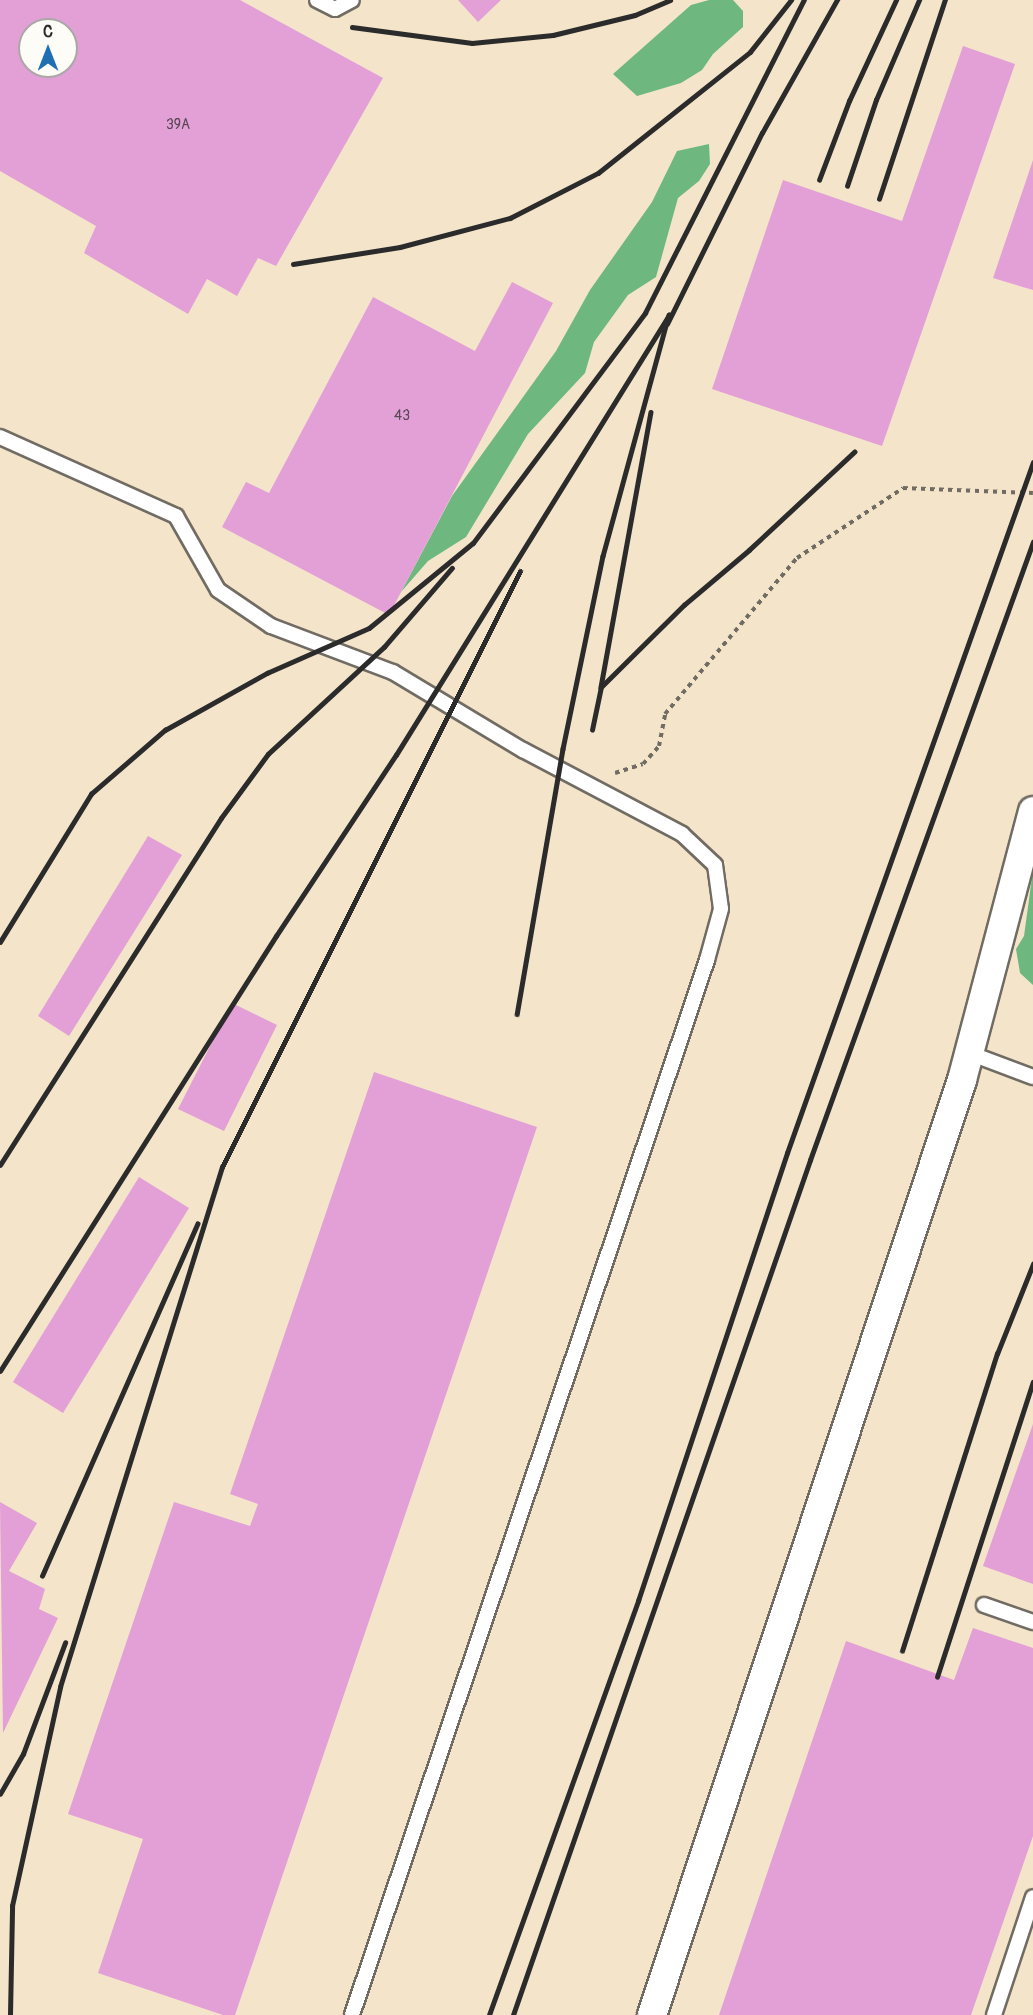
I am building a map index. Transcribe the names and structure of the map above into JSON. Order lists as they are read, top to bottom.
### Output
{
  "house_numbers": ["39А", "43"],
  "north": "top"
}
